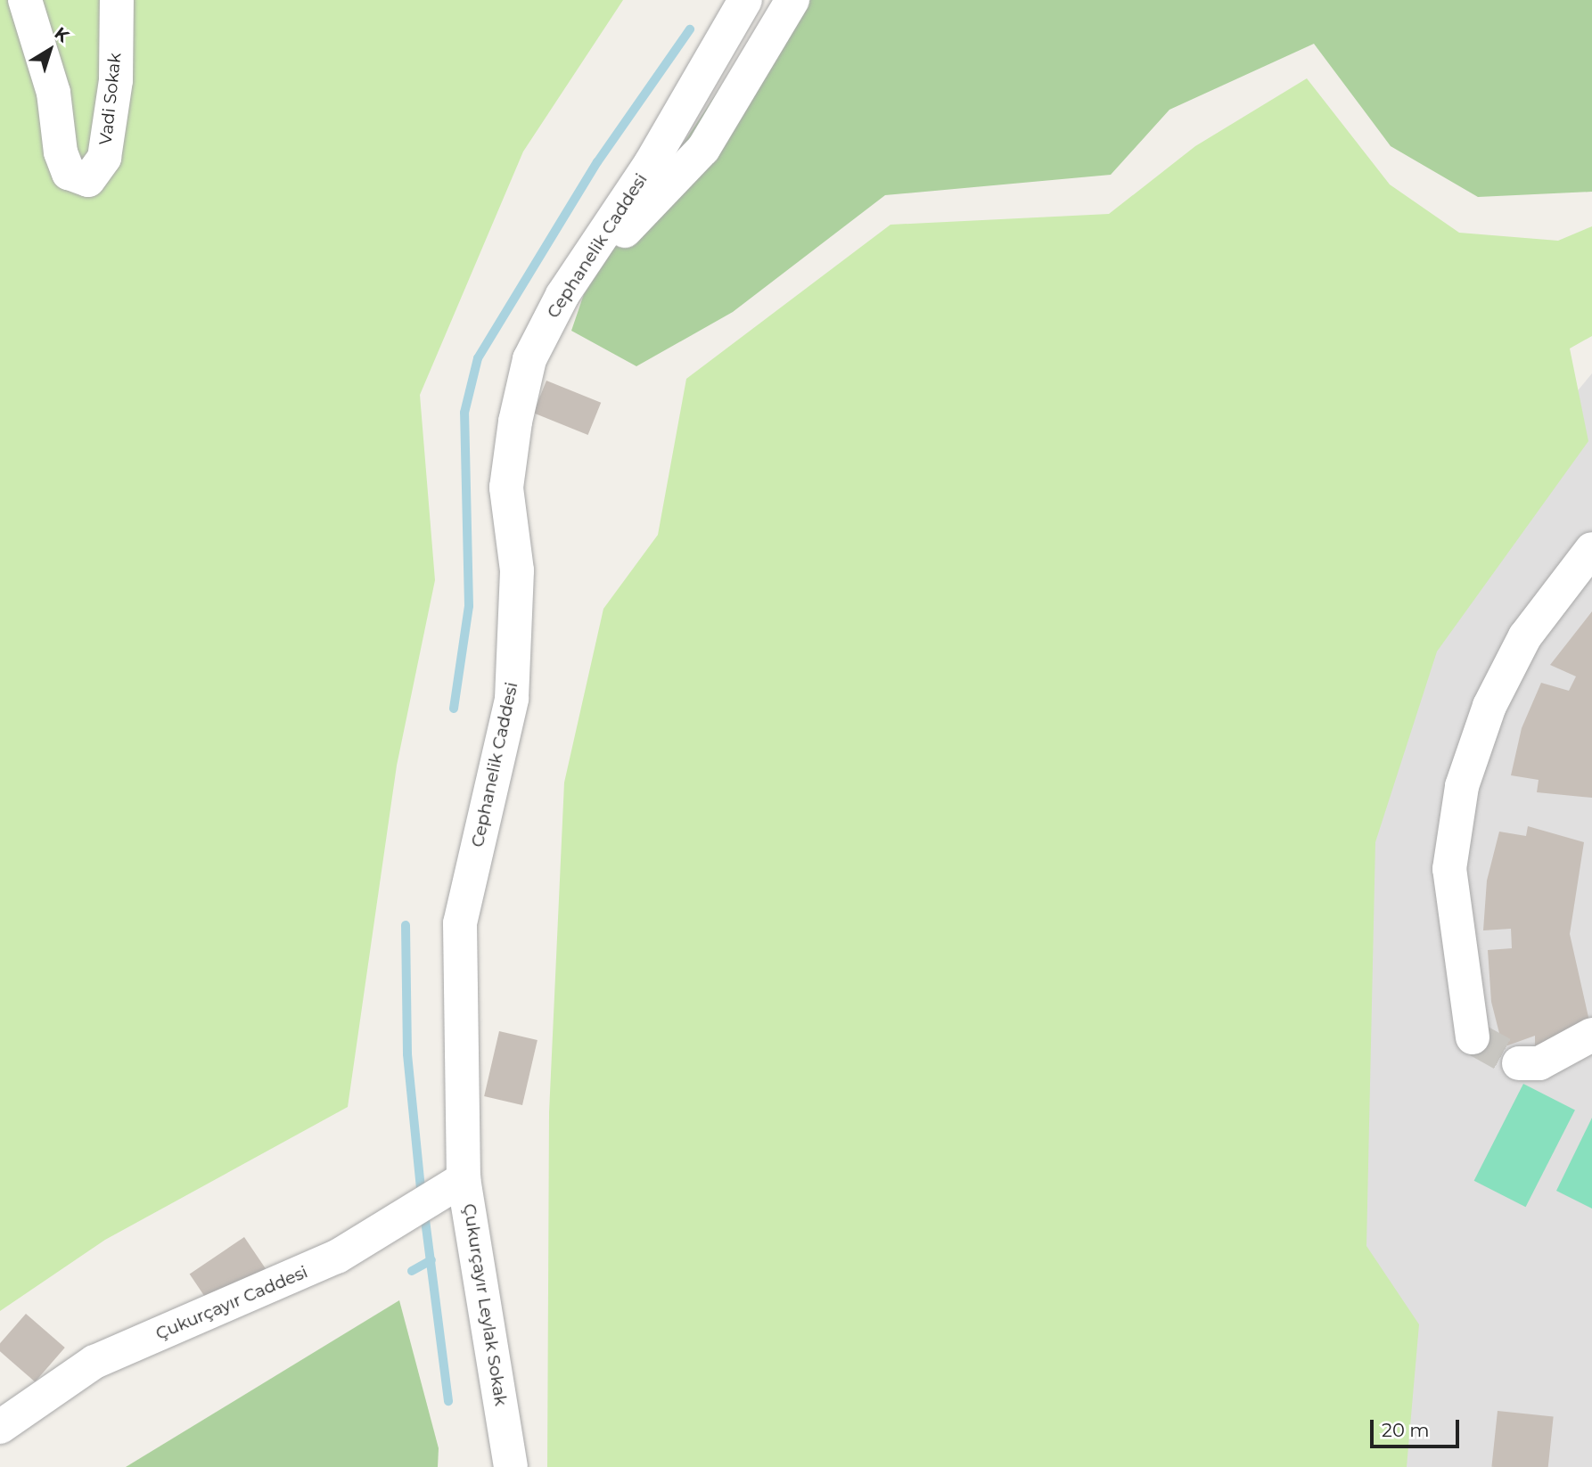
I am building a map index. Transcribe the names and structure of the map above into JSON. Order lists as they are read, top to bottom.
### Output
{
  "streets": {
    "street": [
      "Vadi Sokak",
      "Cephanelik Caddesi",
      "Çukurçayır Caddesi",
      "Çukurçayır Leylak Sokak"
    ]
  },
  "crossings": [
    ["Cephanelik Caddesi", "Çukurçayır Caddesi"],
    ["Cephanelik Caddesi", "Çukurçayır Leylak Sokak"],
    ["Çukurçayır Caddesi", "Çukurçayır Leylak Sokak"]
  ],
  "scale_bar": "20 m",
  "north": "top right"
}
